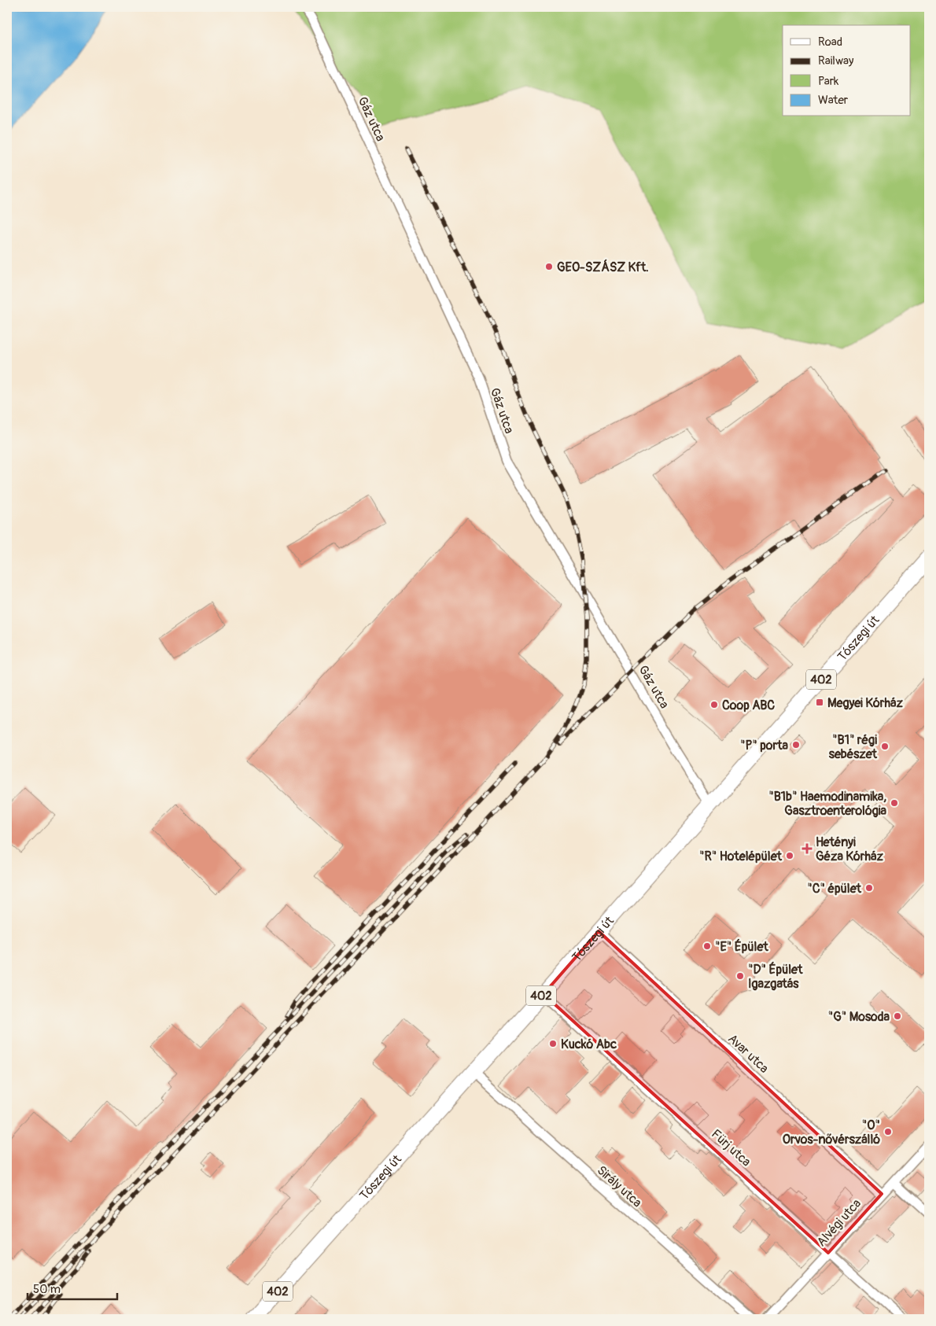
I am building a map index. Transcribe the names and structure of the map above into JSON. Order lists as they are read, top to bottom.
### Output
{
  "streets": {
    "main road": ["Tószegi út", "402"],
    "street": [
      "Gáz utca",
      "Avar utca",
      "Fürj utca",
      "Sirály utca",
      "Alvégi utca"
    ]
  },
  "crossings": [
    ["Gáz utca", "Tószegi út"],
    ["Tószegi út", "Avar utca"],
    ["Tószegi út", "Fürj utca"],
    ["Tószegi út", "Sirály utca"],
    ["Avar utca", "Alvégi utca"],
    ["Fürj utca", "Alvégi utca"]
  ],
  "places": {
    "other": [
      "GEO-SZÁSZ Kft.",
      "Coop ABC",
      "\"P\" porta",
      "\"B1\" régi sebészet",
      "\"B1b\" Haemodinamika, Gasztroenterológia",
      "\"R\" Hotelépület",
      "\"C\" épület",
      "\"E\" Épület",
      "\"D\" Épület Igazgatás",
      "\"G\" Mosoda",
      "Kuckó Abc",
      "\"O\" Orvos-nővérszálló"
    ],
    "transit": ["Megyei Kórház"],
    "health": ["Hetényi Géza Kórház"]
  },
  "legend": [
    "Road",
    "Railway",
    "Park",
    "Water"
  ],
  "scale_bar": "50 m"
}
